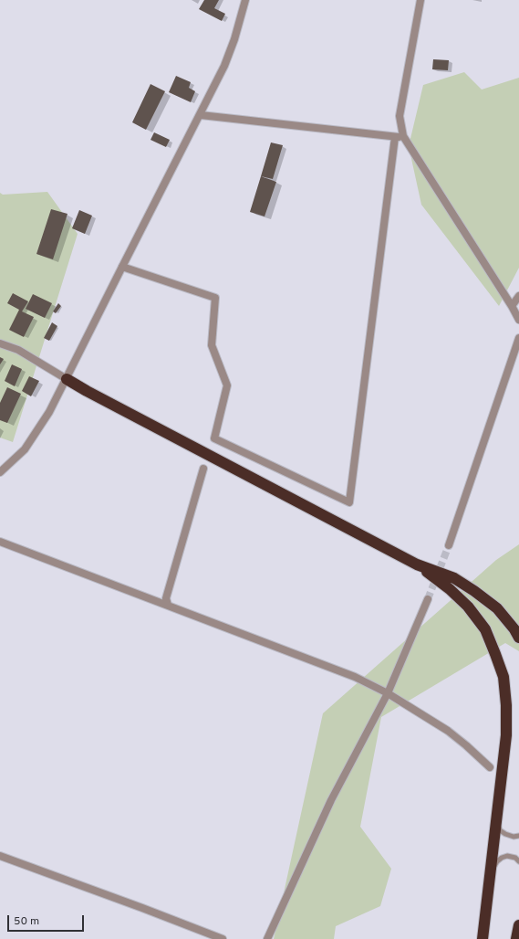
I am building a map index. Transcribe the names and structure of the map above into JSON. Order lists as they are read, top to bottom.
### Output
{
  "scale_bar": "50 m"
}
